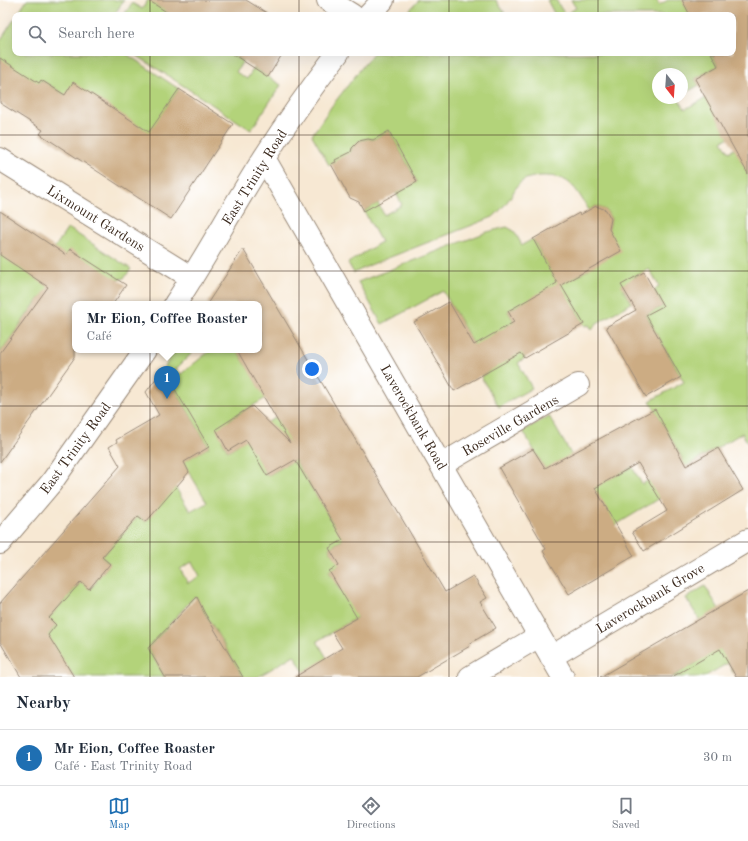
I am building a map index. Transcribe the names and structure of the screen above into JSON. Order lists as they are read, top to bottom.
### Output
{
  "streets": {
    "street": [
      "East Trinity Road",
      "Lixmount Gardens",
      "Laverockbank Road",
      "Roseville Gardens",
      "Laverockbank Grove"
    ]
  },
  "crossings": [
    ["East Trinity Road", "Lixmount Gardens"],
    ["East Trinity Road", "Laverockbank Road"],
    ["Laverockbank Road", "Roseville Gardens"],
    ["Laverockbank Road", "Laverockbank Grove"]
  ],
  "north": "bottom",
  "page": {
    "search": "Search here",
    "popup": ["Mr Eion, Coffee Roaster", "Café"],
    "pins": "1",
    "heading": "Nearby",
    "list": [
      {
        "mark": "1",
        "name": "Mr Eion, Coffee Roaster",
        "note": "Café · East Trinity Road",
        "value": "30 m"
      }
    ],
    "nav": ["Map", "Directions", "Saved"]
  }
}
